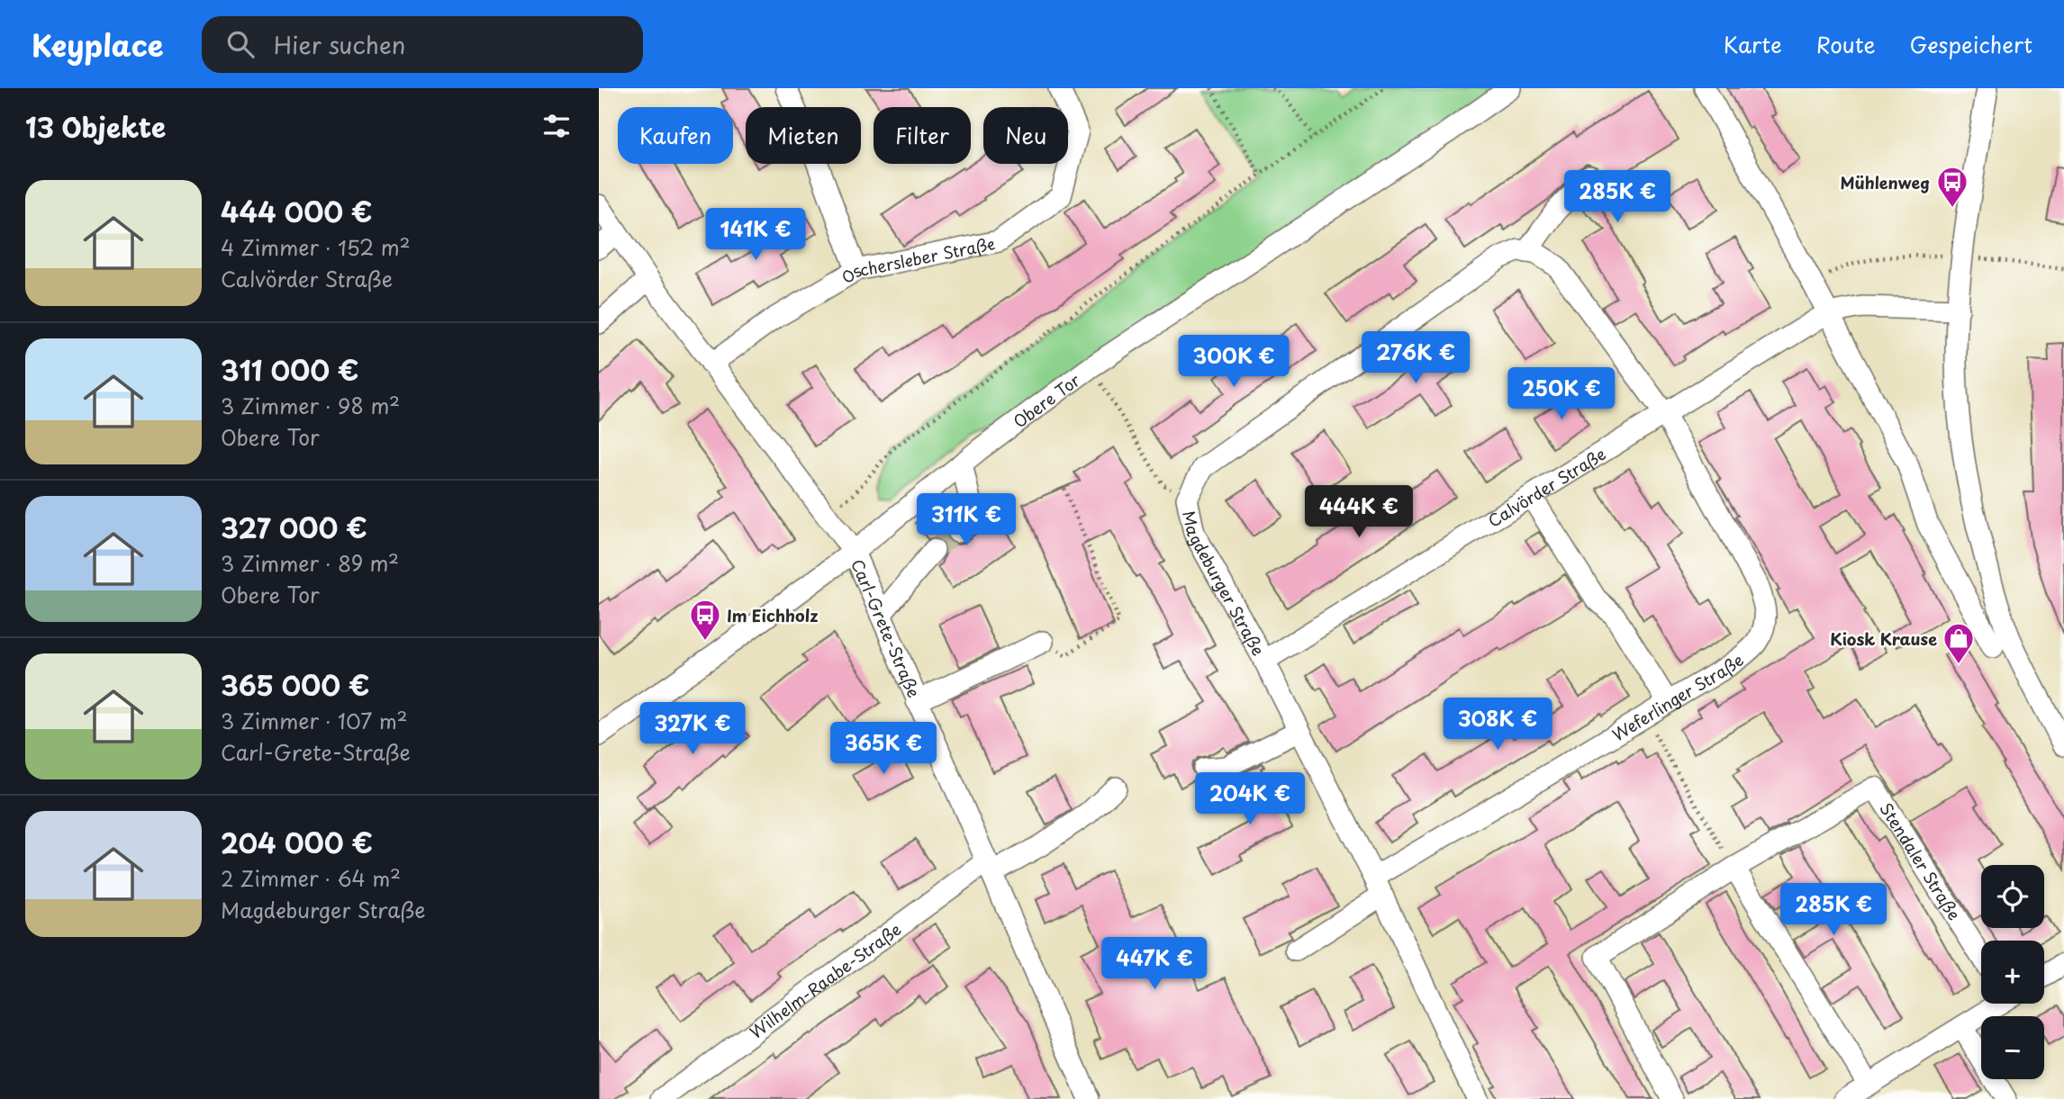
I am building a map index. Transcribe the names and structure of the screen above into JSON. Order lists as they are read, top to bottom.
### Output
{
  "streets": {
    "street": [
      "Oschersleber Straße",
      "Obere Tor",
      "Calvörder Straße",
      "Magdeburger Straße",
      "Carl-Grete-Straße",
      "Weferlinger Straße",
      "Stendaler Straße",
      "Wilhelm-Raabe-Straße"
    ]
  },
  "crossings": [
    ["Oschersleber Straße", "Carl-Grete-Straße"],
    ["Obere Tor", "Carl-Grete-Straße"],
    ["Calvörder Straße", "Magdeburger Straße"],
    ["Calvörder Straße", "Weferlinger Straße"],
    ["Magdeburger Straße", "Weferlinger Straße"],
    ["Carl-Grete-Straße", "Wilhelm-Raabe-Straße"]
  ],
  "places": {
    "bus stop": ["Mühlenweg", "Im Eichholz"],
    "shop": ["Kiosk Krause"]
  },
  "page": {
    "header": "Keyplace",
    "search": "Hier suchen",
    "nav": ["Karte", "Route", "Gespeichert"],
    "heading": "13 Objekte",
    "chip": [
      "Kaufen",
      "Mieten",
      "Filter",
      "Neu"
    ],
    "list": [
      {
        "name": "444 000 €",
        "note": "4 Zimmer · 152 m² · Calvörder Straße"
      },
      {
        "name": "311 000 €",
        "note": "3 Zimmer · 98 m² · Obere Tor"
      },
      {
        "name": "327 000 €",
        "note": "3 Zimmer · 89 m² · Obere Tor"
      },
      {
        "name": "365 000 €",
        "note": "3 Zimmer · 107 m² · Carl-Grete-Straße"
      },
      {
        "name": "204 000 €",
        "note": "2 Zimmer · 64 m² · Magdeburger Straße"
      }
    ],
    "price": [
      "285K €",
      "141K €",
      "276K €",
      "300K €",
      "250K €",
      "444K €",
      "311K €",
      "308K €",
      "327K €",
      "365K €",
      "204K €",
      "285K €",
      "447K €"
    ],
    "map_buttons": ["+", "−"]
  }
}
